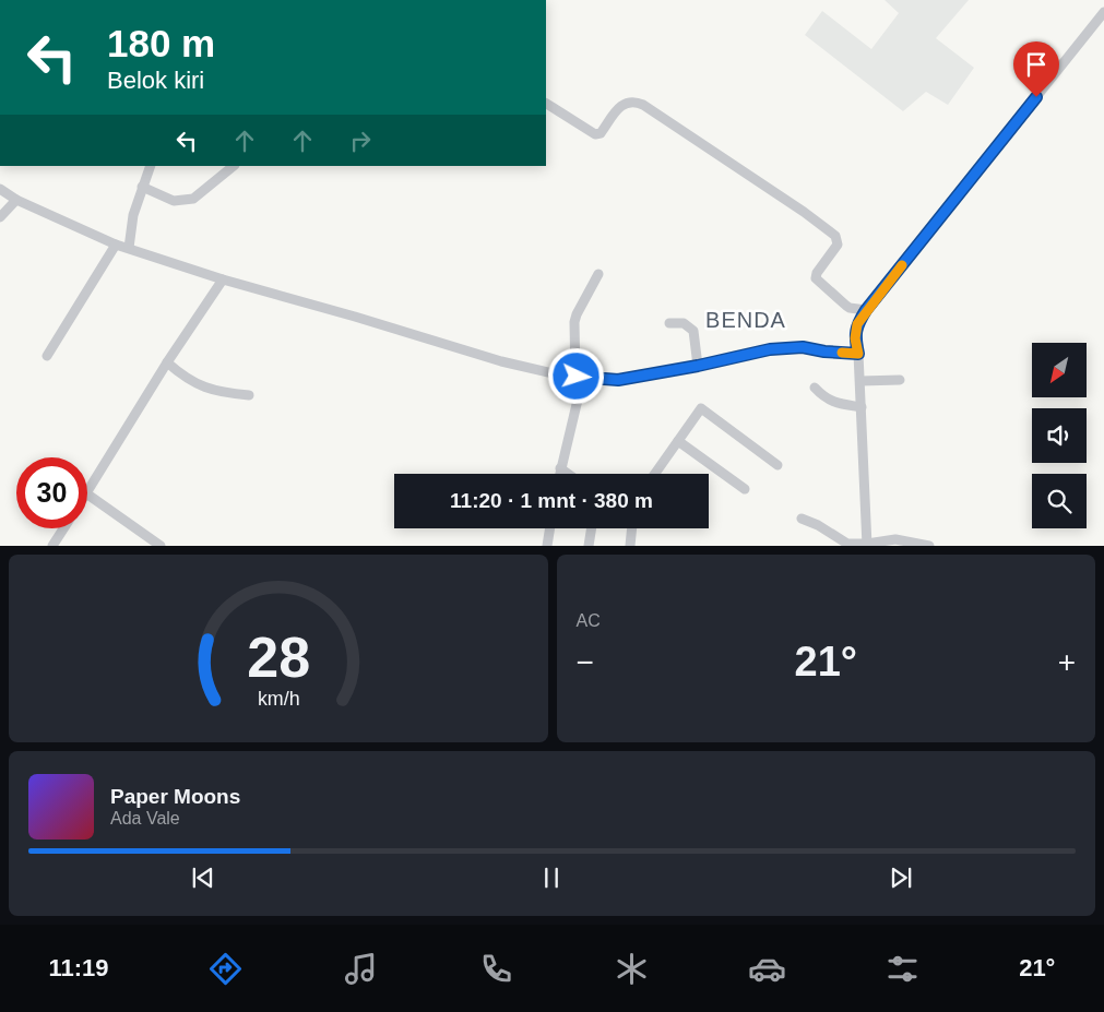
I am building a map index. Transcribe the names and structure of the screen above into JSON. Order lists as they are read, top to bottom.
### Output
{
  "districts": ["BENDA"],
  "north": "bottom left",
  "page": {
    "turn": ["180 m", "Belok kiri"],
    "limit": "30",
    "trip": "11:20 · 1 mnt · 380 m",
    "tile": "AC",
    "heat": ["−", "21°", "+"],
    "song": ["Paper Moons", "Ada Vale"],
    "tabs": ["11:19", "21°"],
    "gauge": ["28", "km/h"]
  }
}
